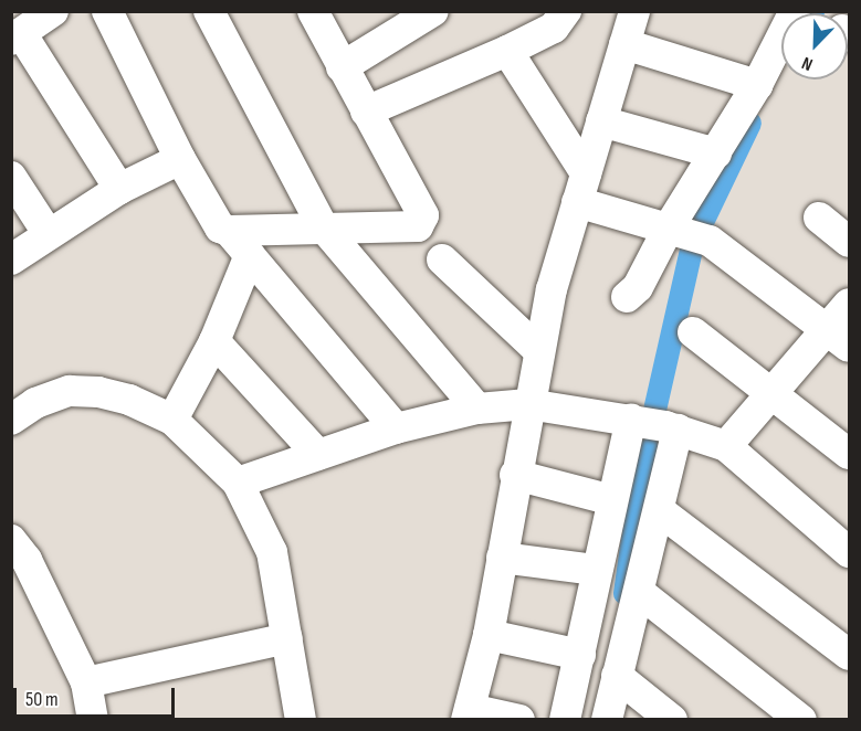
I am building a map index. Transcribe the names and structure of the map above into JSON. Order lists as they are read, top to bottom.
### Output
{
  "scale_bar": "50 m",
  "north": "bottom left"
}
